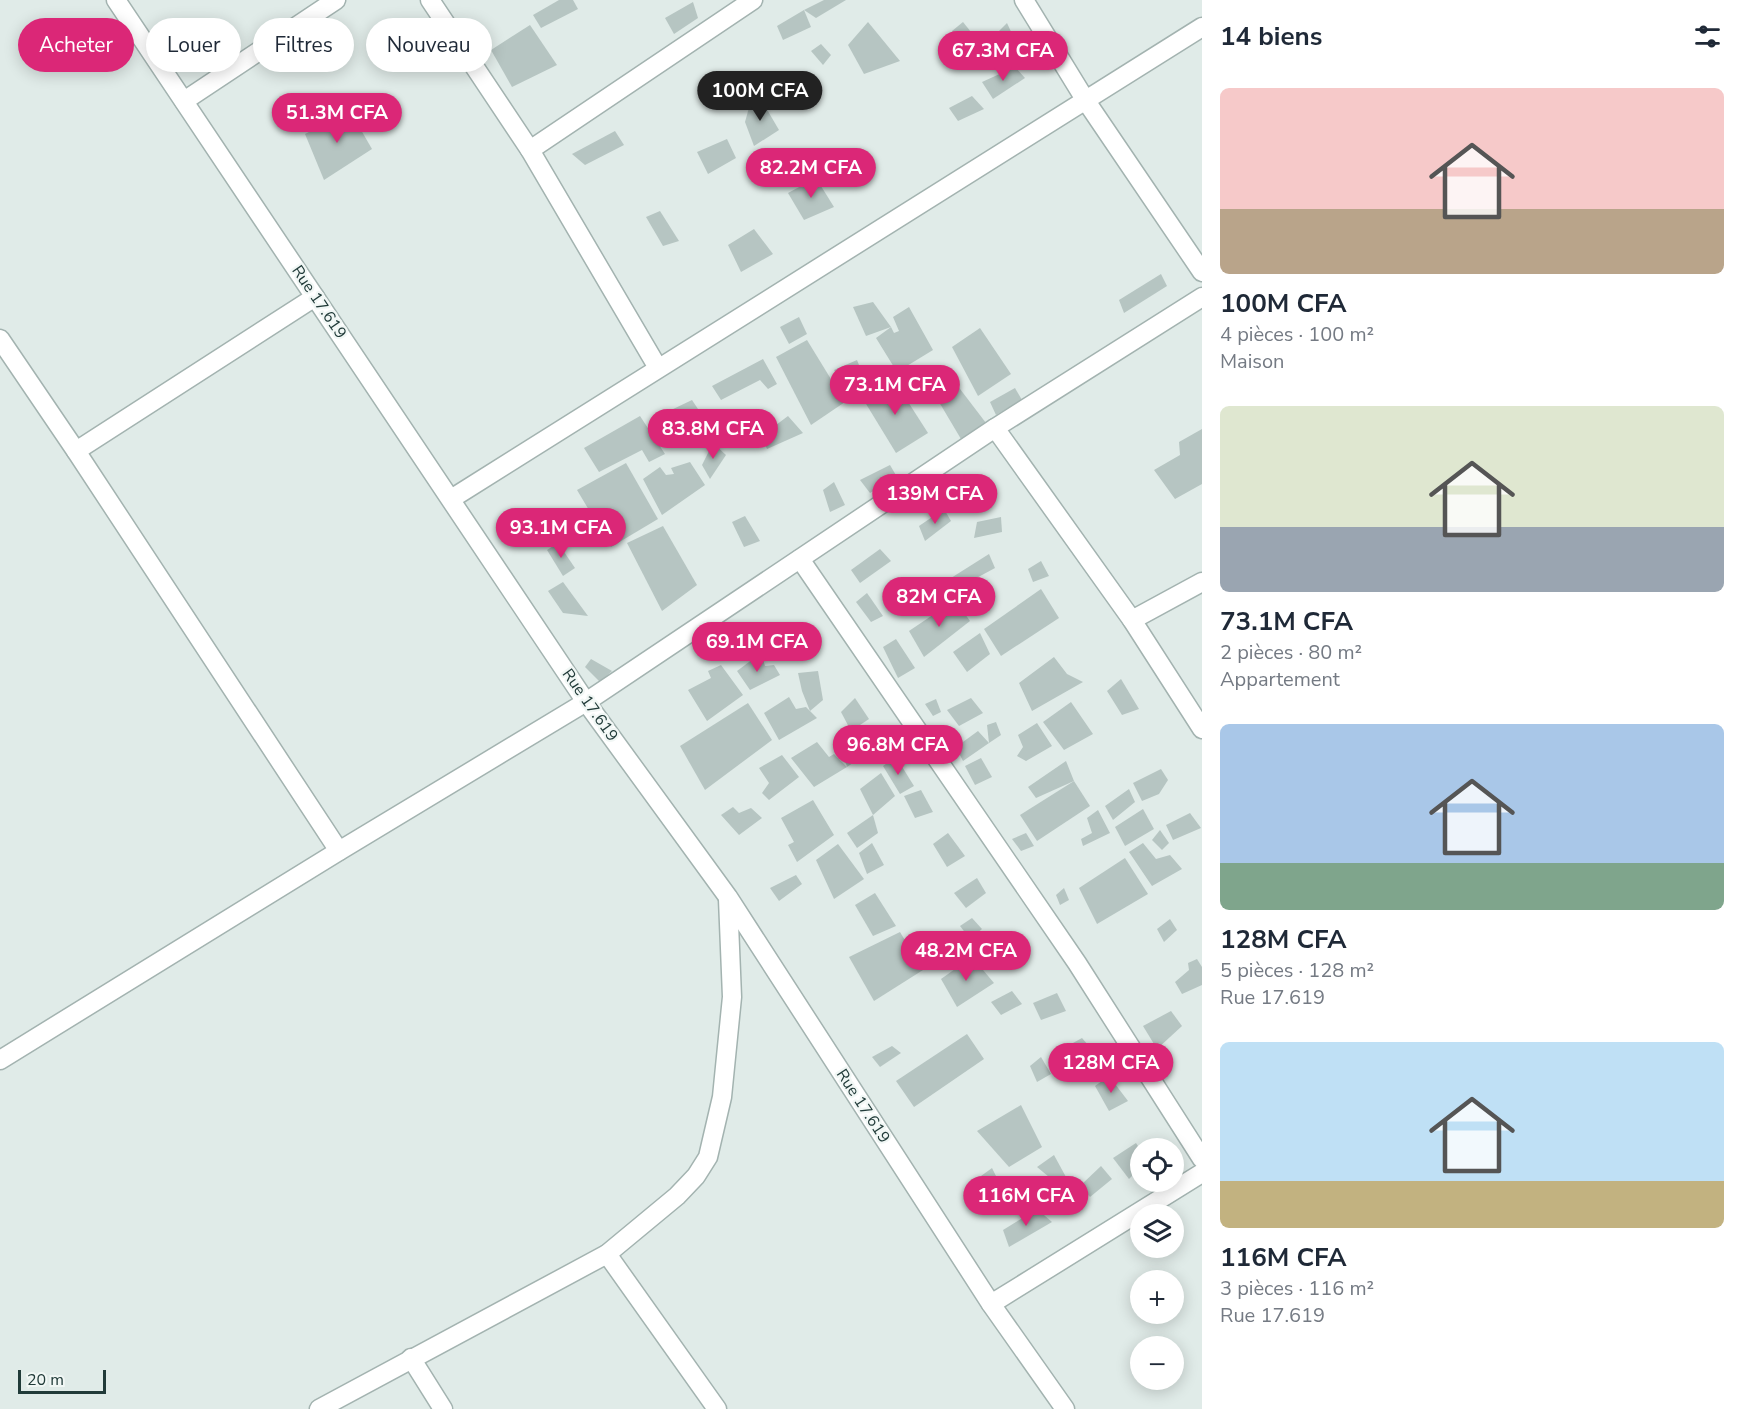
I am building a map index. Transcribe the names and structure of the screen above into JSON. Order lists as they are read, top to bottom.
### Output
{
  "streets": {
    "street": ["Rue 17.619"]
  },
  "scale_bar": "20 m",
  "page": {
    "heading": "14 biens",
    "chip": [
      "Acheter",
      "Louer",
      "Filtres",
      "Nouveau"
    ],
    "price": [
      "67.3M CFA",
      "100M CFA",
      "51.3M CFA",
      "82.2M CFA",
      "73.1M CFA",
      "83.8M CFA",
      "139M CFA",
      "93.1M CFA",
      "82M CFA",
      "69.1M CFA",
      "96.8M CFA",
      "48.2M CFA",
      "128M CFA",
      "116M CFA"
    ],
    "list": [
      {
        "name": "100M CFA",
        "note": "4 pièces · 100 m² · Maison"
      },
      {
        "name": "73.1M CFA",
        "note": "2 pièces · 80 m² · Appartement"
      },
      {
        "name": "128M CFA",
        "note": "5 pièces · 128 m² · Rue 17.619"
      },
      {
        "name": "116M CFA",
        "note": "3 pièces · 116 m² · Rue 17.619"
      }
    ],
    "map_buttons": ["+", "−"],
    "scale": "20 m"
  }
}
